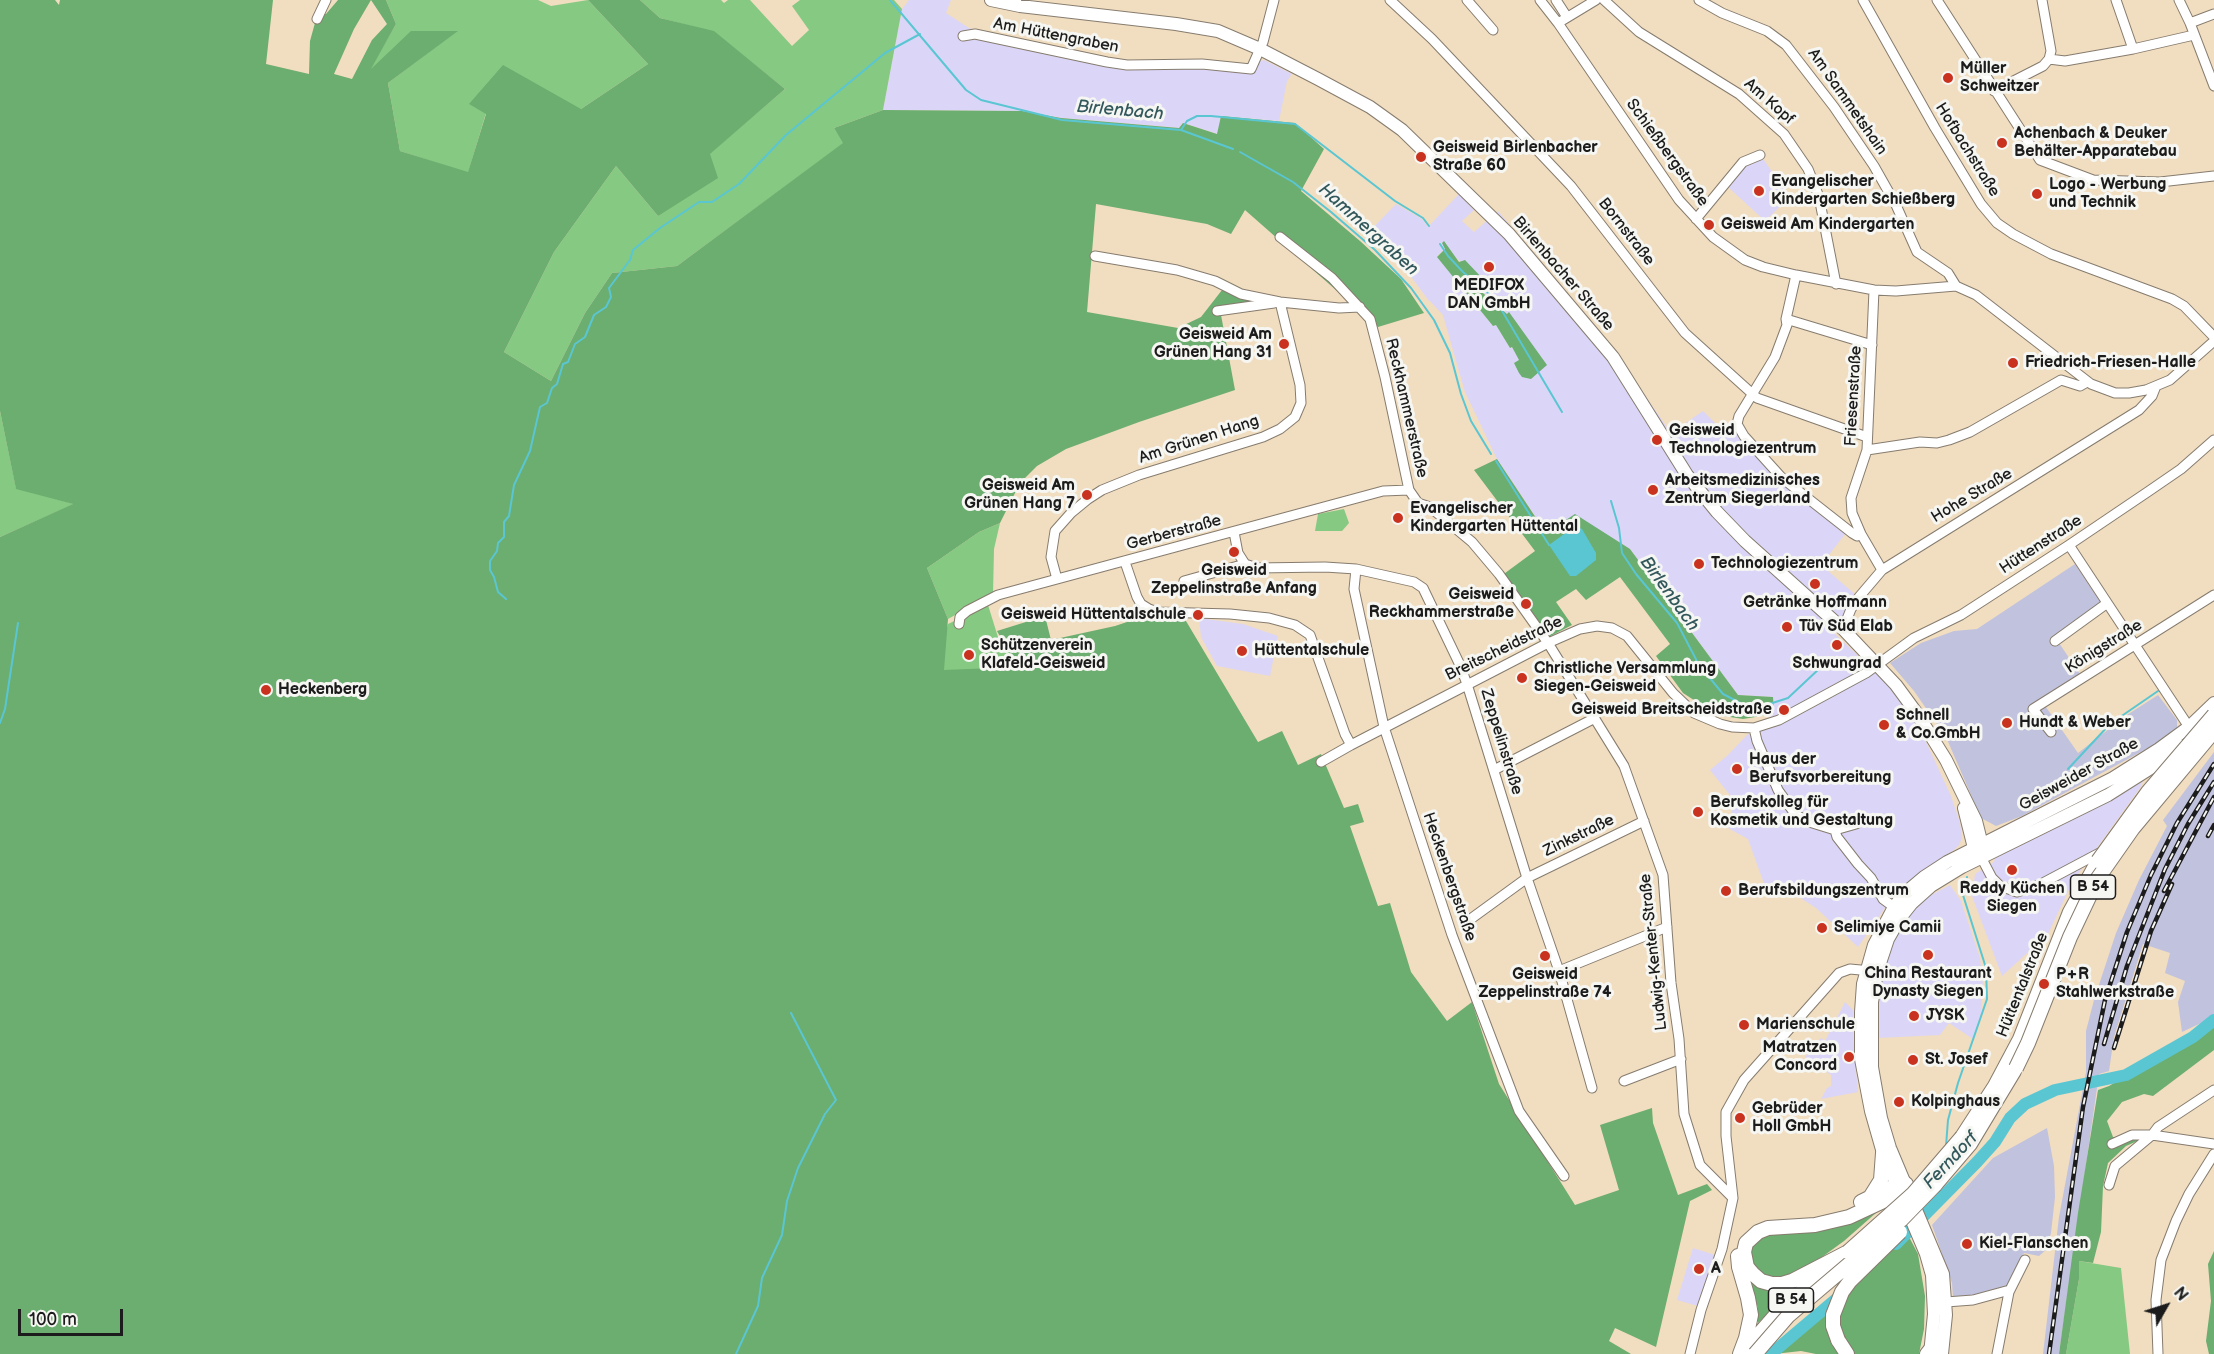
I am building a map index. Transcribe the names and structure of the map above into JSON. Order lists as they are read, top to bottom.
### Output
{
  "streets": {
    "highway": ["B 54", "Hüttentalstraße"],
    "main road": ["Birlenbacher Straße", "Geisweider Straße"],
    "street": [
      "Am Hüttengraben",
      "Am Kopf",
      "Am Sammetshain",
      "Hofbachstraße",
      "Schießbergstraße",
      "Bornstraße",
      "Friesenstraße",
      "Reckhammerstraße",
      "Am Grünen Hang",
      "Hohe Straße",
      "Gerberstraße",
      "Hüttenstraße",
      "Königstraße",
      "Breitscheidstraße",
      "Zeppelinstraße",
      "Zinkstraße",
      "Heckenbergstraße",
      "Ludwig-Kenter-Straße"
    ]
  },
  "crossings": [
    ["Am Hüttengraben", "Birlenbacher Straße"],
    ["Am Kopf", "Schießbergstraße"],
    ["Am Sammetshain", "Schießbergstraße"],
    ["Schießbergstraße", "Friesenstraße"],
    ["Bornstraße", "Friesenstraße"],
    ["Birlenbacher Straße", "Hohe Straße"],
    ["Birlenbacher Straße", "Hüttenstraße"],
    ["Birlenbacher Straße", "Breitscheidstraße"],
    ["Birlenbacher Straße", "Geisweider Straße"],
    ["Friesenstraße", "Hohe Straße"],
    ["Reckhammerstraße", "Gerberstraße"],
    ["Reckhammerstraße", "Breitscheidstraße"],
    ["Reckhammerstraße", "Ludwig-Kenter-Straße"],
    ["Am Grünen Hang", "Gerberstraße"],
    ["Hüttenstraße", "Breitscheidstraße"],
    ["Breitscheidstraße", "Zeppelinstraße"],
    ["Breitscheidstraße", "Heckenbergstraße"],
    ["Breitscheidstraße", "Ludwig-Kenter-Straße"],
    ["Zeppelinstraße", "Zinkstraße"],
    ["Zeppelinstraße", "Heckenbergstraße"],
    ["Geisweider Straße", "Hüttentalstraße"],
    ["Zinkstraße", "Ludwig-Kenter-Straße"]
  ],
  "water": ["Birlenbach", "Hammergraben", "Ferndorf"],
  "places": [
    "Müller Schweitzer",
    "Achenbach & Deuker Behälter-Apparatebau",
    "Geisweid Birlenbacher Straße 60",
    "Evangelischer Kindergarten Schießberg",
    "Logo - Werbung und Technik",
    "Geisweid Am Kindergarten",
    "MEDIFOX DAN GmbH",
    "Geisweid Am Grünen Hang 31",
    "Friedrich-Friesen-Halle",
    "Geisweid Technologiezentrum",
    "Arbeitsmedizinisches Zentrum Siegerland",
    "Geisweid Am Grünen Hang 7",
    "Evangelischer Kindergarten Hüttental",
    "Geisweid Zeppelinstraße Anfang",
    "Technologiezentrum",
    "Getränke Hoffmann",
    "Geisweid Reckhammerstraße",
    "Geisweid Hüttentalschule",
    "Tüv Süd Elab",
    "Schwungrad",
    "Hüttentalschule",
    "Schützenverein Klafeld-Geisweid",
    "Christliche Versammlung Siegen-Geisweid",
    "Heckenberg",
    "Geisweid Breitscheidstraße",
    "Hundt & Weber",
    "Schnell & Co.GmbH",
    "Haus der Berufsvorbereitung",
    "Berufskolleg für Kosmetik und Gestaltung",
    "Reddy Küchen Siegen",
    "Berufsbildungszentrum",
    "Selimiye Camii",
    "China Restaurant Dynasty Siegen",
    "Geisweid Zeppelinstraße 74",
    "P+R Stahlwerkstraße",
    "JYSK",
    "Marienschule",
    "Matratzen Concord",
    "St. Josef",
    "Kolpinghaus",
    "Gebrüder Holl GmbH",
    "Kiel-Flanschen",
    "A"
  ],
  "scale_bar": "100 m",
  "north": "top right"
}
